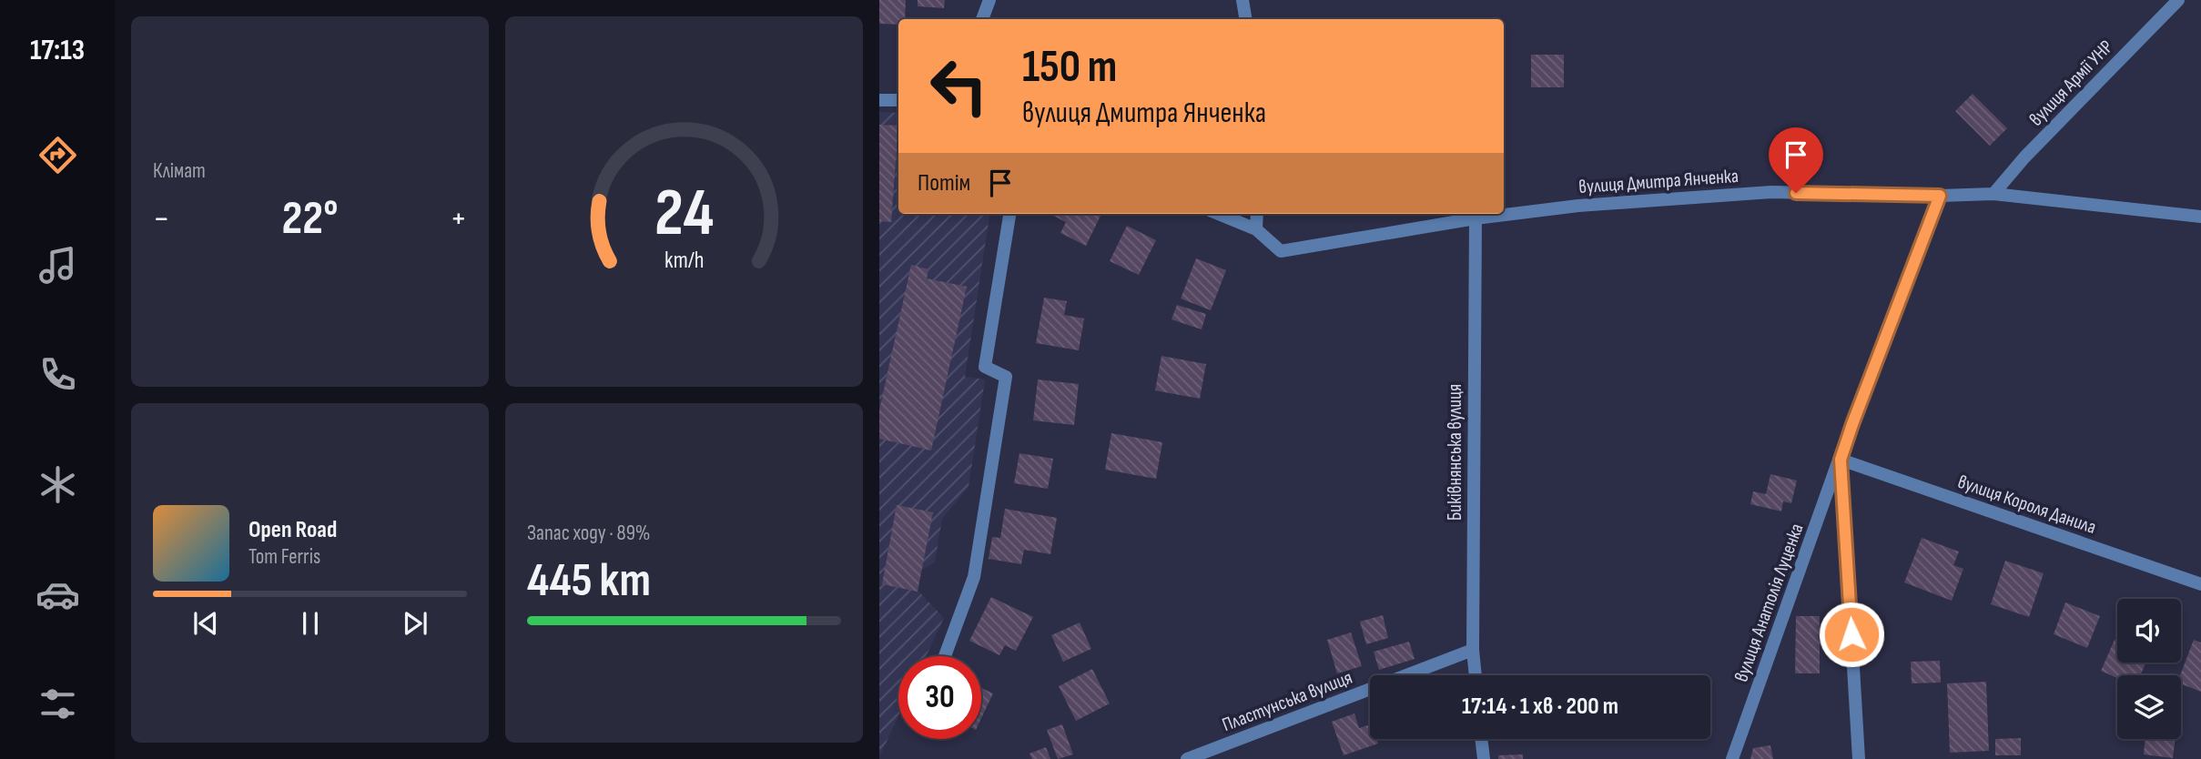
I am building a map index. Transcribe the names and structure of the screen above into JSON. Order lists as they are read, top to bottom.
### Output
{
  "streets": {
    "street": [
      "вулиця Армії УНР",
      "вулиця Дмитра Янченка",
      "Биківнянська вулиця",
      "вулиця Короля Данила",
      "вулиця Анатолія Луценка",
      "Пластунська вулиця"
    ]
  },
  "crossings": [
    ["вулиця Армії УНР", "вулиця Дмитра Янченка"],
    ["вулиця Дмитра Янченка", "Биківнянська вулиця"],
    ["вулиця Дмитра Янченка", "вулиця Анатолія Луценка"],
    ["Биківнянська вулиця", "Пластунська вулиця"],
    ["вулиця Короля Данила", "вулиця Анатолія Луценка"]
  ],
  "page": {
    "tabs": "17:13",
    "tile": [
      "Клімат",
      ["Запас ходу · 89%", "445 km"]
    ],
    "turn": ["150 m", "вулиця Дмитра Янченка"],
    "then": "Потім",
    "heat": ["−", "22°", "+"],
    "song": ["Open Road", "Tom Ferris"],
    "limit": "30",
    "trip": "17:14 · 1 хв · 200 m",
    "gauge": ["24", "km/h"]
  }
}
